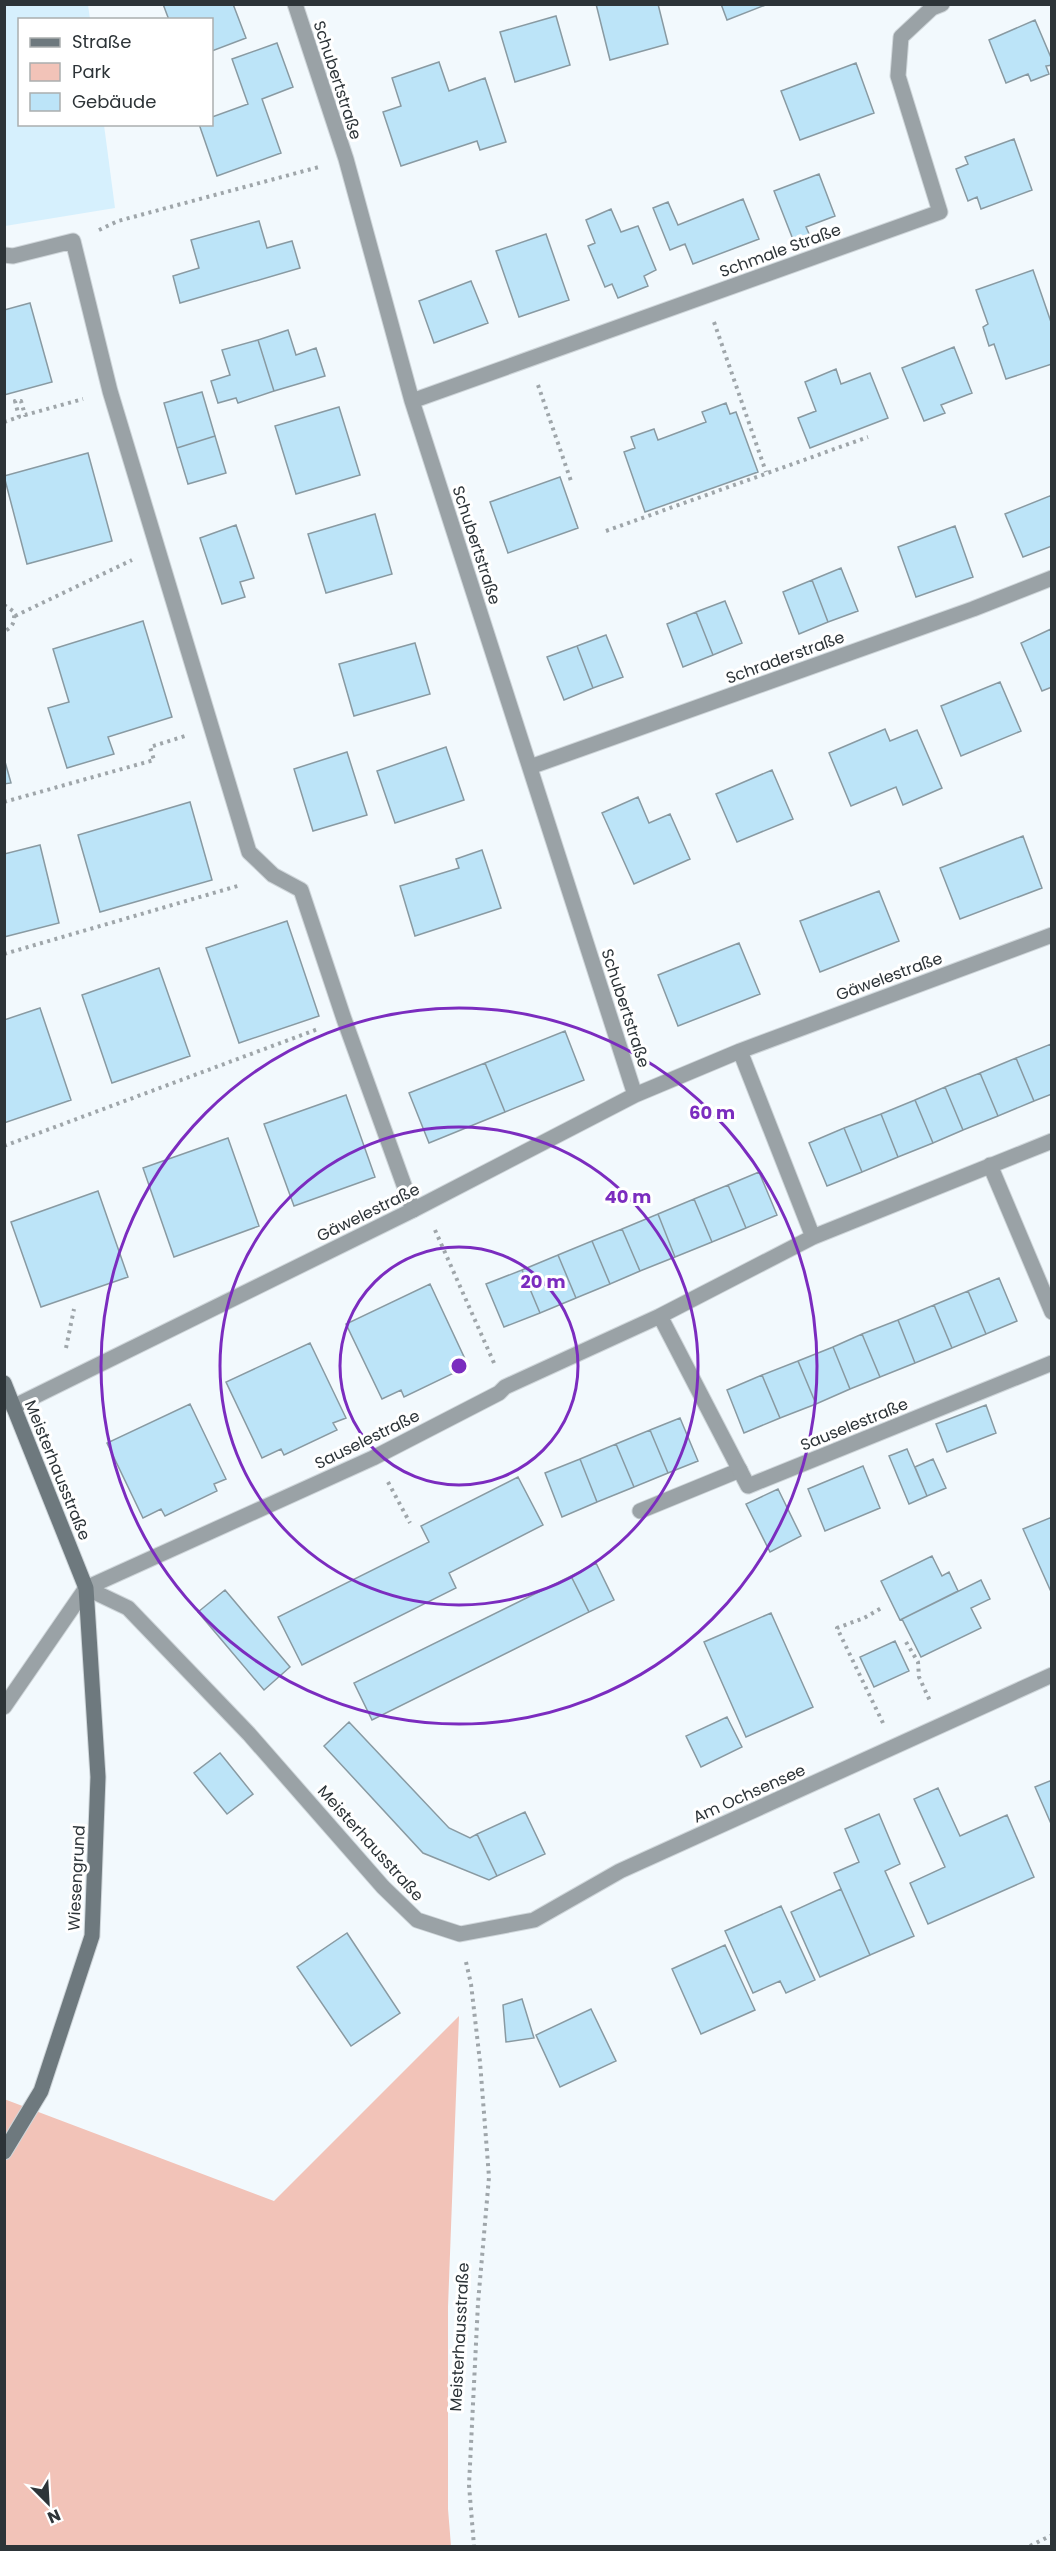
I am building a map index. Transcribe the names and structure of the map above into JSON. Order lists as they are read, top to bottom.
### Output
{
  "streets": {
    "street": [
      "Schubertstraße",
      "Schmale Straße",
      "Schraderstraße",
      "Gäwelestraße",
      "Sauselestraße",
      "Meisterhausstraße",
      "Am Ochsensee",
      "Wiesengrund"
    ]
  },
  "crossings": [
    ["Schubertstraße", "Schmale Straße"],
    ["Schubertstraße", "Schraderstraße"],
    ["Schubertstraße", "Gäwelestraße"],
    ["Gäwelestraße", "Meisterhausstraße"],
    ["Sauselestraße", "Meisterhausstraße"],
    ["Sauselestraße", "Wiesengrund"],
    ["Meisterhausstraße", "Am Ochsensee"],
    ["Meisterhausstraße", "Wiesengrund"]
  ],
  "legend": ["Straße", "Park", "Gebäude"],
  "north": "bottom right",
  "rings": ["60 m", "40 m", "20 m"]
}
